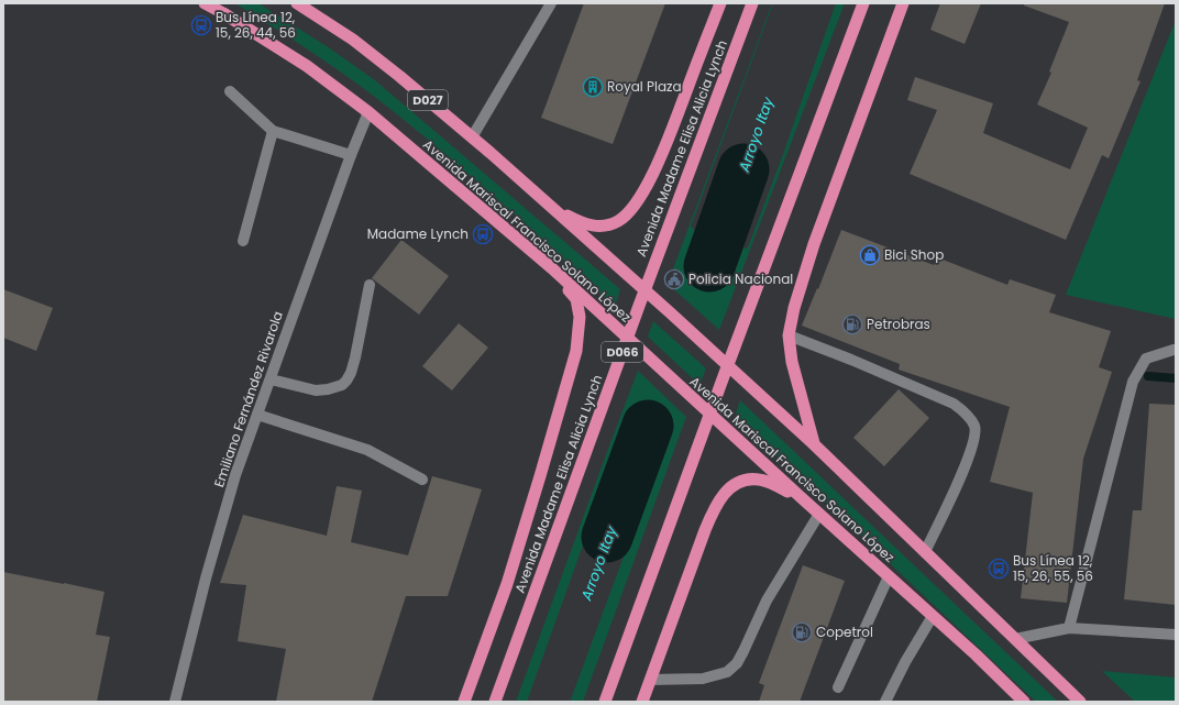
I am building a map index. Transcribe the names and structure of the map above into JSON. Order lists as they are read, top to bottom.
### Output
{
  "streets": {
    "highway": [
      "D027",
      "Avenida Madame Elisa Alicia Lynch",
      "Avenida Mariscal Francisco Solano López",
      "D066"
    ],
    "street": ["Emiliano Fernández Rivarola"]
  },
  "crossings": [
    ["Avenida Mariscal Francisco Solano López", "Emiliano Fernández Rivarola"]
  ],
  "water": ["Arroyo Itay"],
  "places": {
    "bus stop": ["Bus Línea 12, 15, 26, 44, 56", "Madame Lynch", "Bus Línea 12, 15, 26, 55, 56"],
    "building": ["Royal Plaza"],
    "shop": ["Bici Shop"],
    "public building": ["Policia Nacional"],
    "fuel station": ["Petrobras", "Copetrol"]
  }
}
